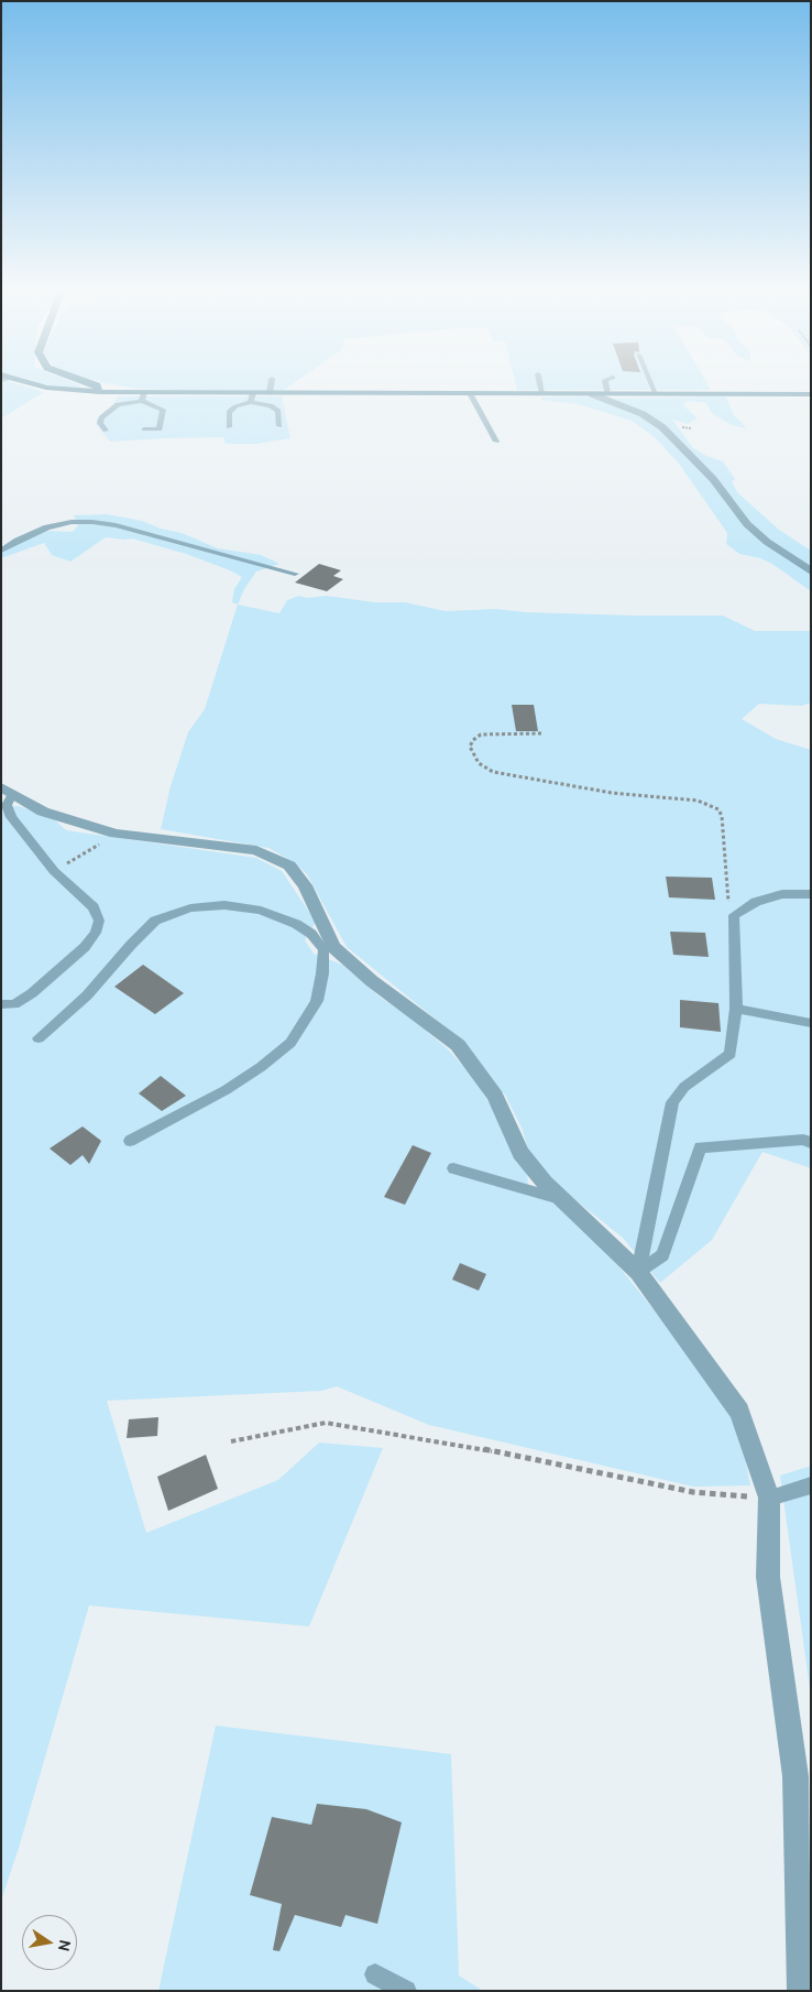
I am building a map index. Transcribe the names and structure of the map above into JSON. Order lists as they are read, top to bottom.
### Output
{
  "north": "right"
}
